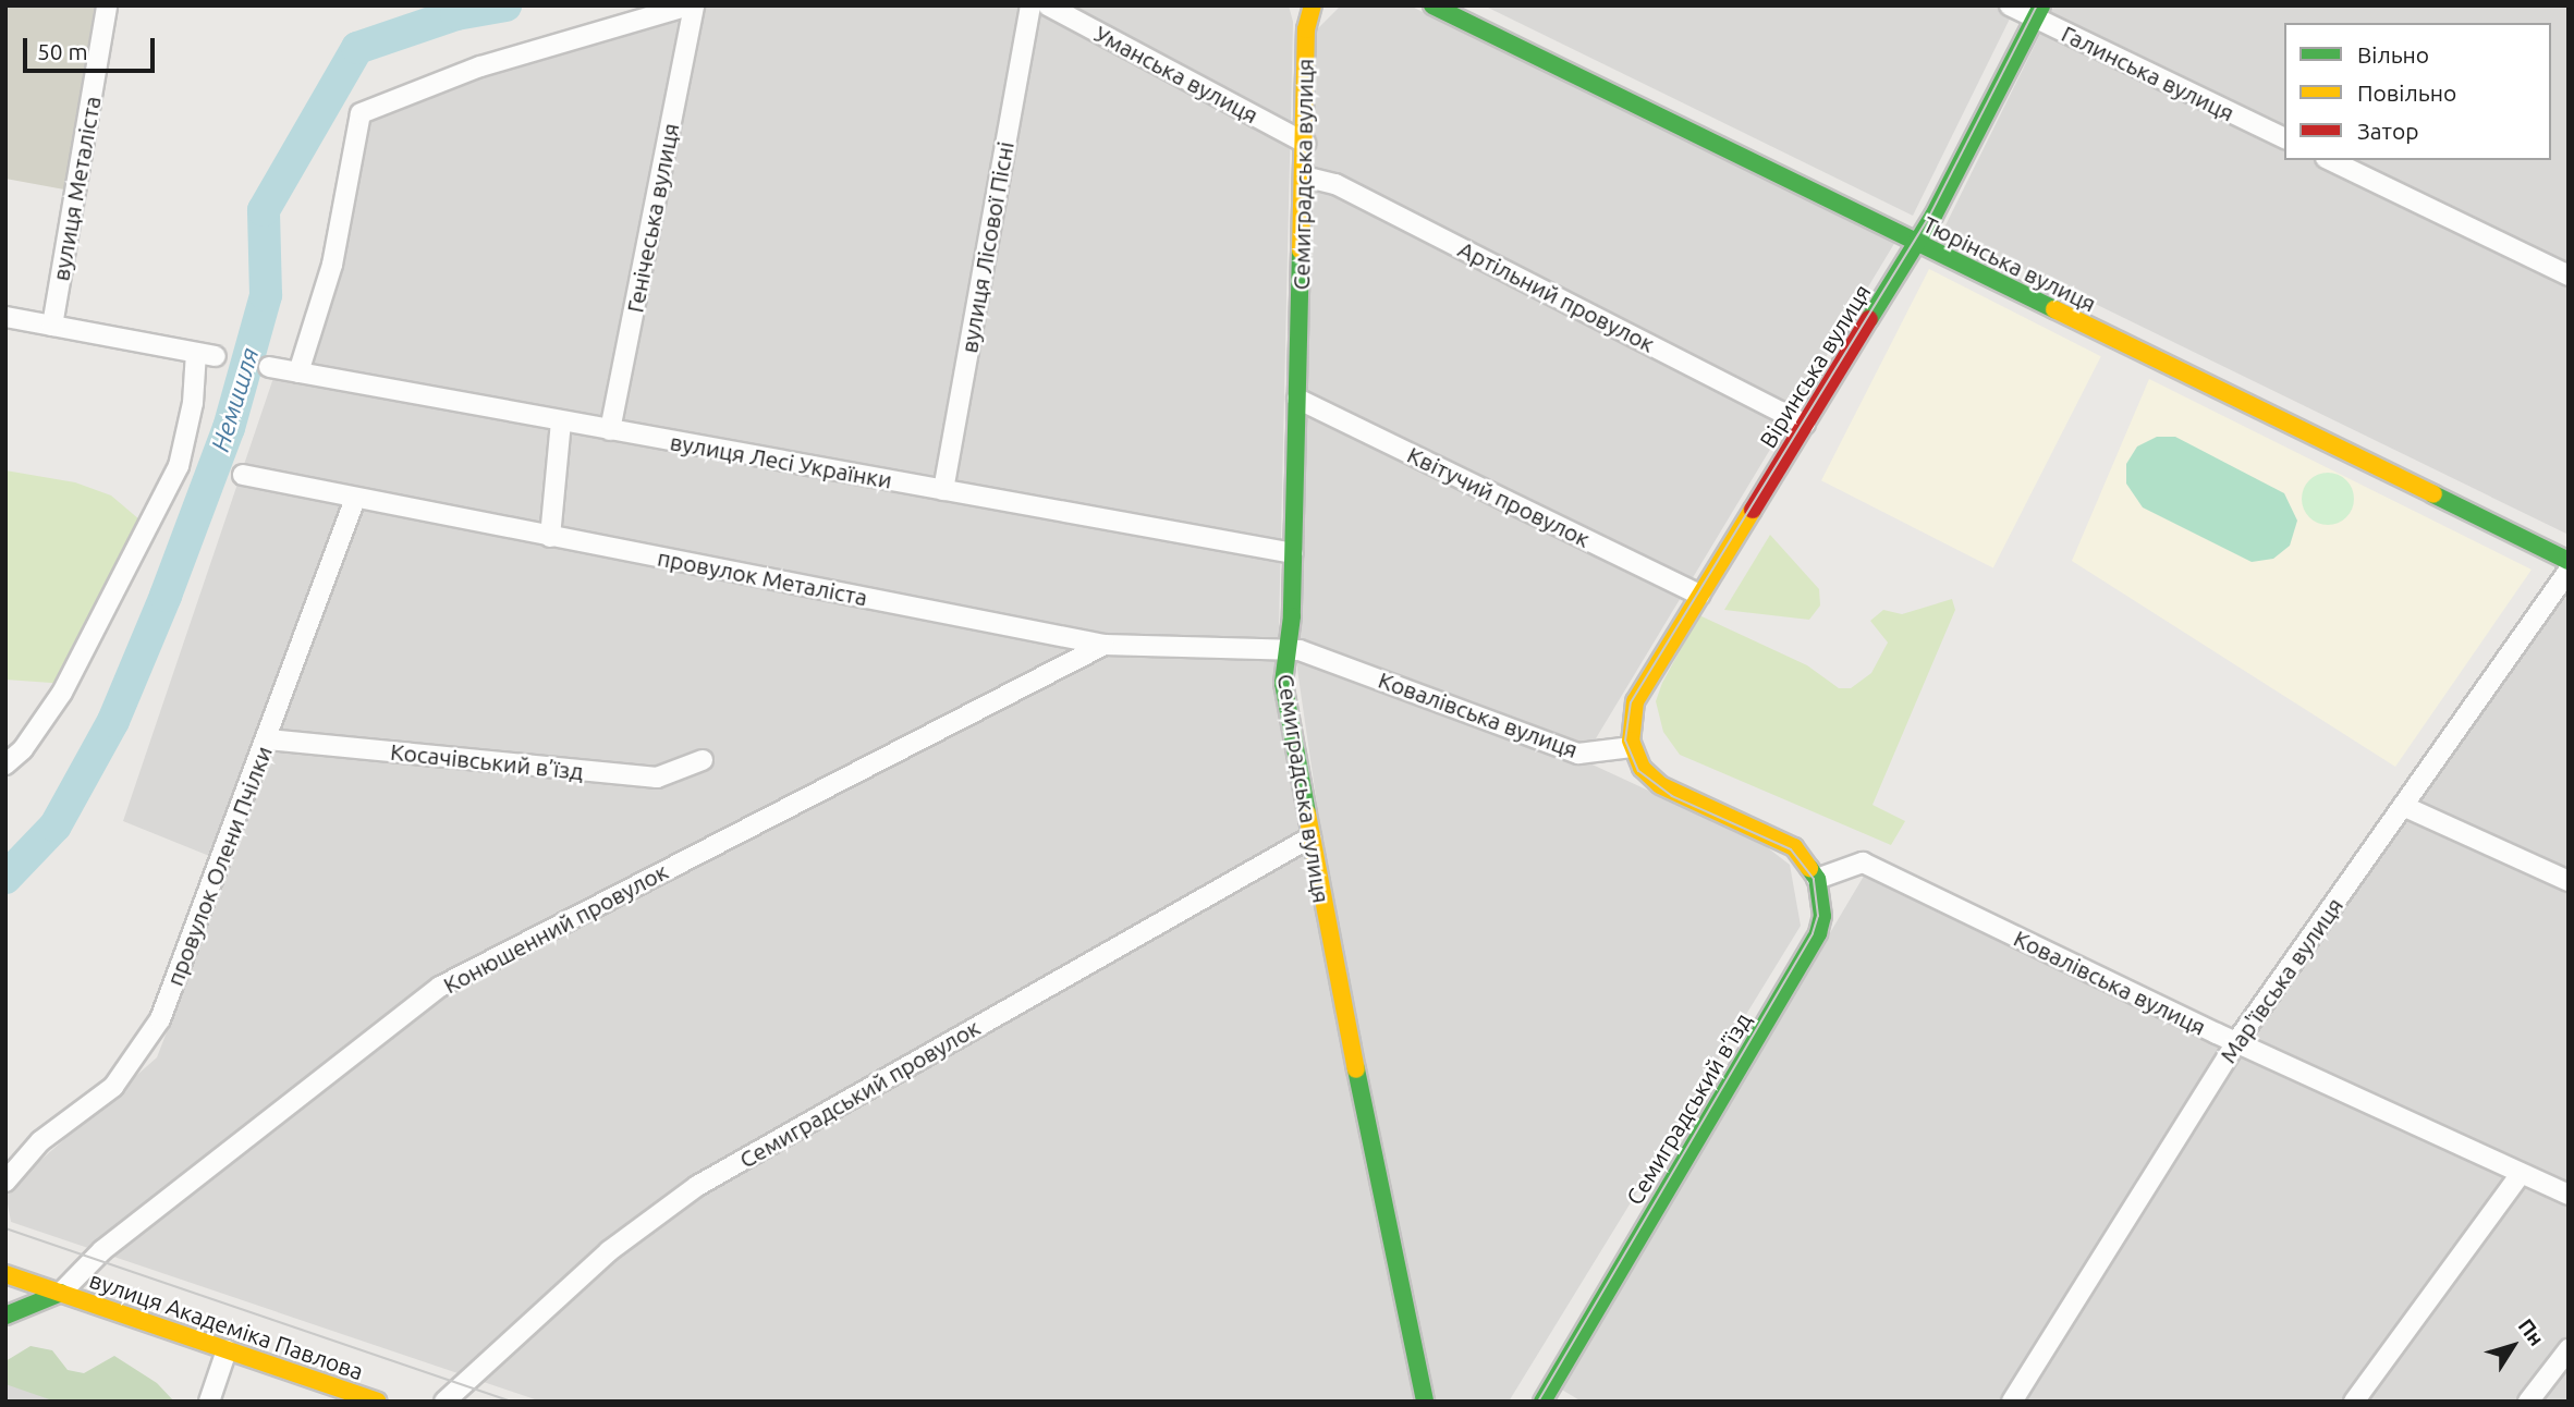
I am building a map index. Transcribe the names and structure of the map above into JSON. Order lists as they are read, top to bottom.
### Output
{
  "streets": {
    "main road": [
      "Семиградська вулиця",
      "Тюрінська вулиця",
      "Віринська вулиця",
      "Семиградський в’їзд",
      "вулиця Академіка Павлова"
    ],
    "street": [
      "Галинська вулиця",
      "Уманська вулиця",
      "вулиця Металіста",
      "Генічеська вулиця",
      "вулиця Лісової Пісні",
      "Артільний провулок",
      "вулиця Лесі Українки",
      "Квітучий провулок",
      "провулок Металіста",
      "Ковалівська вулиця",
      "Косачівський в’їзд",
      "провулок Олени Пчілки",
      "Конюшенний провулок",
      "Мар'ївська вулиця",
      "Семиградський провулок"
    ]
  },
  "crossings": [
    ["Галинська вулиця", "Віринська вулиця"],
    ["Уманська вулиця", "Семиградська вулиця"],
    ["Семиградська вулиця", "Артільний провулок"],
    ["Семиградська вулиця", "вулиця Лесі Українки"],
    ["Семиградська вулиця", "Квітучий провулок"],
    ["Семиградська вулиця", "провулок Металіста"],
    ["Семиградська вулиця", "Ковалівська вулиця"],
    ["Семиградська вулиця", "Семиградський провулок"],
    ["Генічеська вулиця", "вулиця Лесі Українки"],
    ["вулиця Лісової Пісні", "вулиця Лесі Українки"],
    ["Тюрінська вулиця", "Віринська вулиця"],
    ["Артільний провулок", "Віринська вулиця"],
    ["Віринська вулиця", "Квітучий провулок"],
    ["Віринська вулиця", "Ковалівська вулиця"],
    ["провулок Металіста", "Ковалівська вулиця"],
    ["провулок Металіста", "провулок Олени Пчілки"],
    ["провулок Металіста", "Конюшенний провулок"],
    ["Ковалівська вулиця", "Мар'ївська вулиця"],
    ["Ковалівська вулиця", "Семиградський в’їзд"],
    ["Косачівський в’їзд", "провулок Олени Пчілки"],
    ["Конюшенний провулок", "вулиця Академіка Павлова"]
  ],
  "water": ["Немишля"],
  "legend": ["Вільно", "Повільно", "Затор"],
  "scale_bar": "50 m",
  "north": "top right"
}
